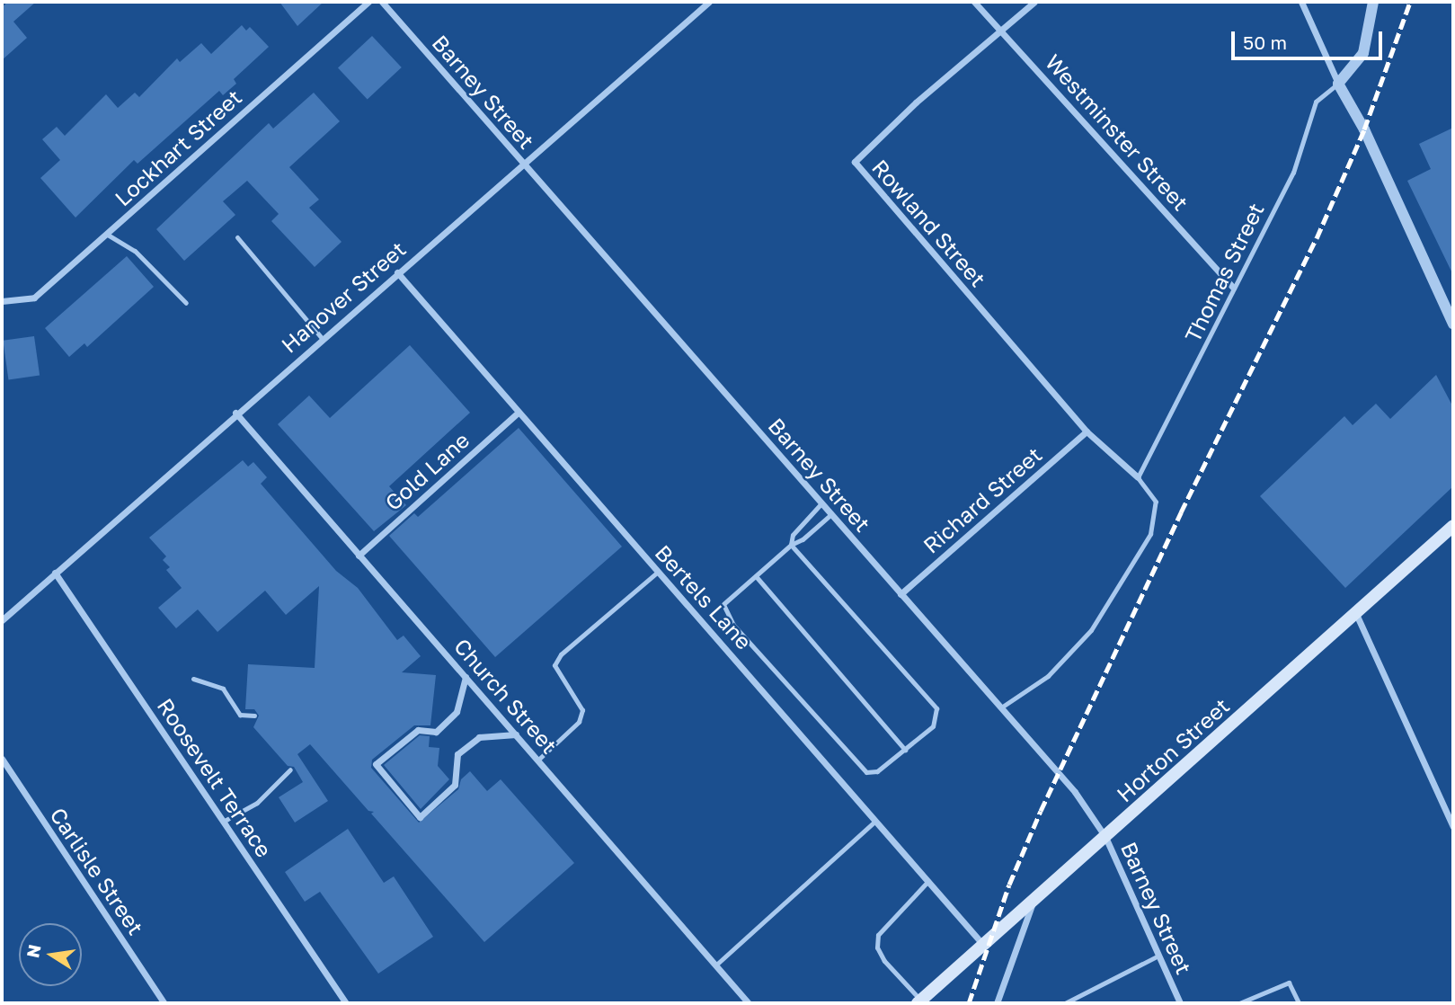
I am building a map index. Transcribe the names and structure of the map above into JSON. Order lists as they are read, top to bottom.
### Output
{
  "streets": {
    "main road": ["Horton Street"],
    "street": [
      "Barney Street",
      "Westminster Street",
      "Lockhart Street",
      "Rowland Street",
      "Hanover Street",
      "Gold Lane",
      "Richard Street",
      "Bertels Lane",
      "Church Street",
      "Roosevelt Terrace",
      "Carlisle Street"
    ],
    "lane": ["Thomas Street"]
  },
  "crossings": [
    ["Barney Street", "Hanover Street"],
    ["Barney Street", "Richard Street"],
    ["Barney Street", "Horton Street"],
    ["Westminster Street", "Rowland Street"],
    ["Westminster Street", "Thomas Street"],
    ["Rowland Street", "Richard Street"],
    ["Hanover Street", "Bertels Lane"],
    ["Hanover Street", "Church Street"],
    ["Hanover Street", "Roosevelt Terrace"],
    ["Gold Lane", "Bertels Lane"],
    ["Gold Lane", "Church Street"],
    ["Bertels Lane", "Horton Street"]
  ],
  "scale_bar": "50 m",
  "north": "left"
}
